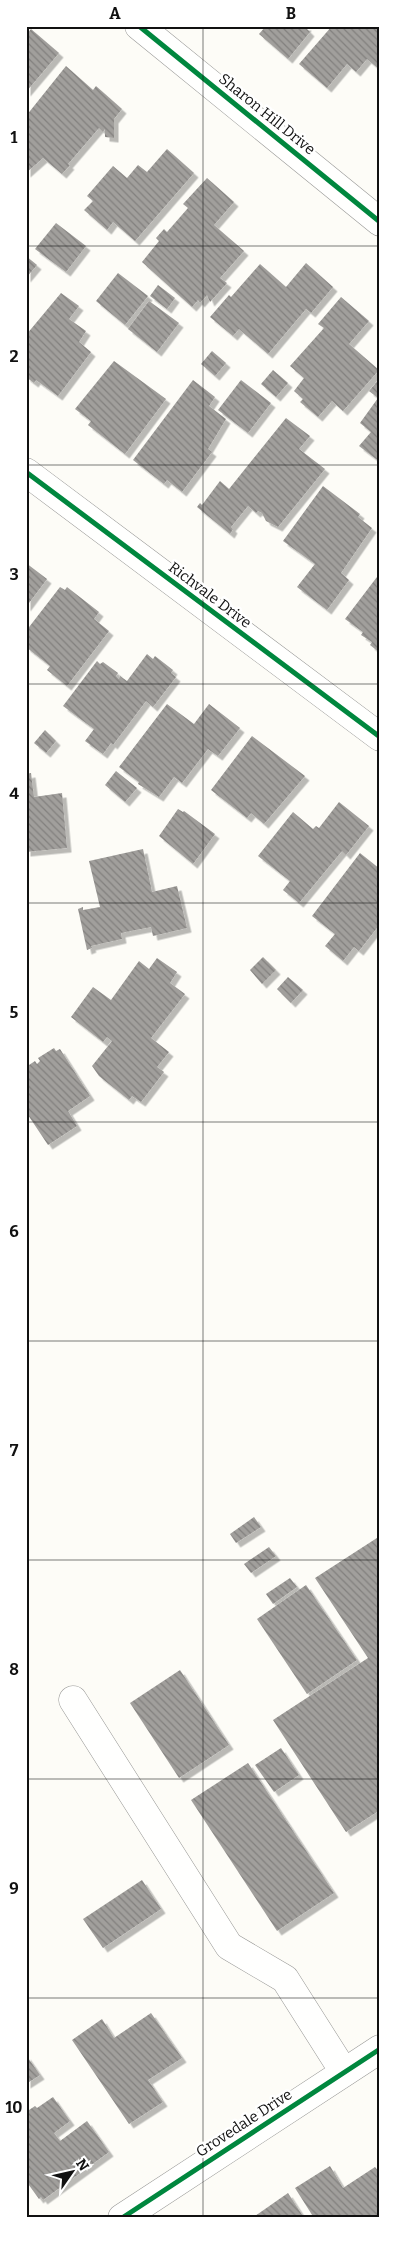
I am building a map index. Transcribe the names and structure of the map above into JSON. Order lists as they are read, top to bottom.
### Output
{
  "streets": {
    "street": ["Sharon Hill Drive", "Richvale Drive", "Grovedale Drive"]
  },
  "north": "top right",
  "grid": {
    "columns": ["A", "B"],
    "rows": [
      "1",
      "2",
      "3",
      "4",
      "5",
      "6",
      "7",
      "8",
      "9",
      "10"
    ]
  }
}
